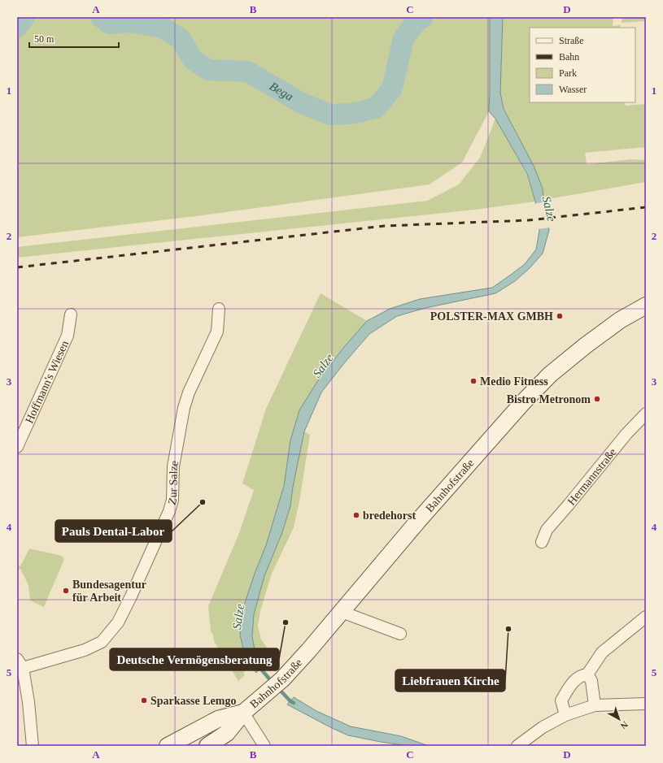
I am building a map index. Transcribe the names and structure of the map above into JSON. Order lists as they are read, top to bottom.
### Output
{
  "streets": {
    "main road": ["Bahnhofstraße"],
    "street": ["Hoffmann's Wiesen", "Hermannstraße", "Zur Salze"]
  },
  "water": ["Bega", "Salze"],
  "places": [
    "POLSTER-MAX GMBH",
    "Medio Fitness",
    "Bistro Metronom",
    "Pauls Dental-Labor",
    "bredehorst",
    "Bundesagentur für Arbeit",
    "Deutsche Vermögensberatung",
    "Liebfrauen Kirche",
    "Sparkasse Lemgo"
  ],
  "legend": [
    "Straße",
    "Bahn",
    "Park",
    "Wasser"
  ],
  "scale_bar": "50 m",
  "north": "bottom right",
  "grid": {
    "columns": [
      "A",
      "B",
      "C",
      "D"
    ],
    "rows": [
      "1",
      "2",
      "3",
      "4",
      "5"
    ]
  }
}
